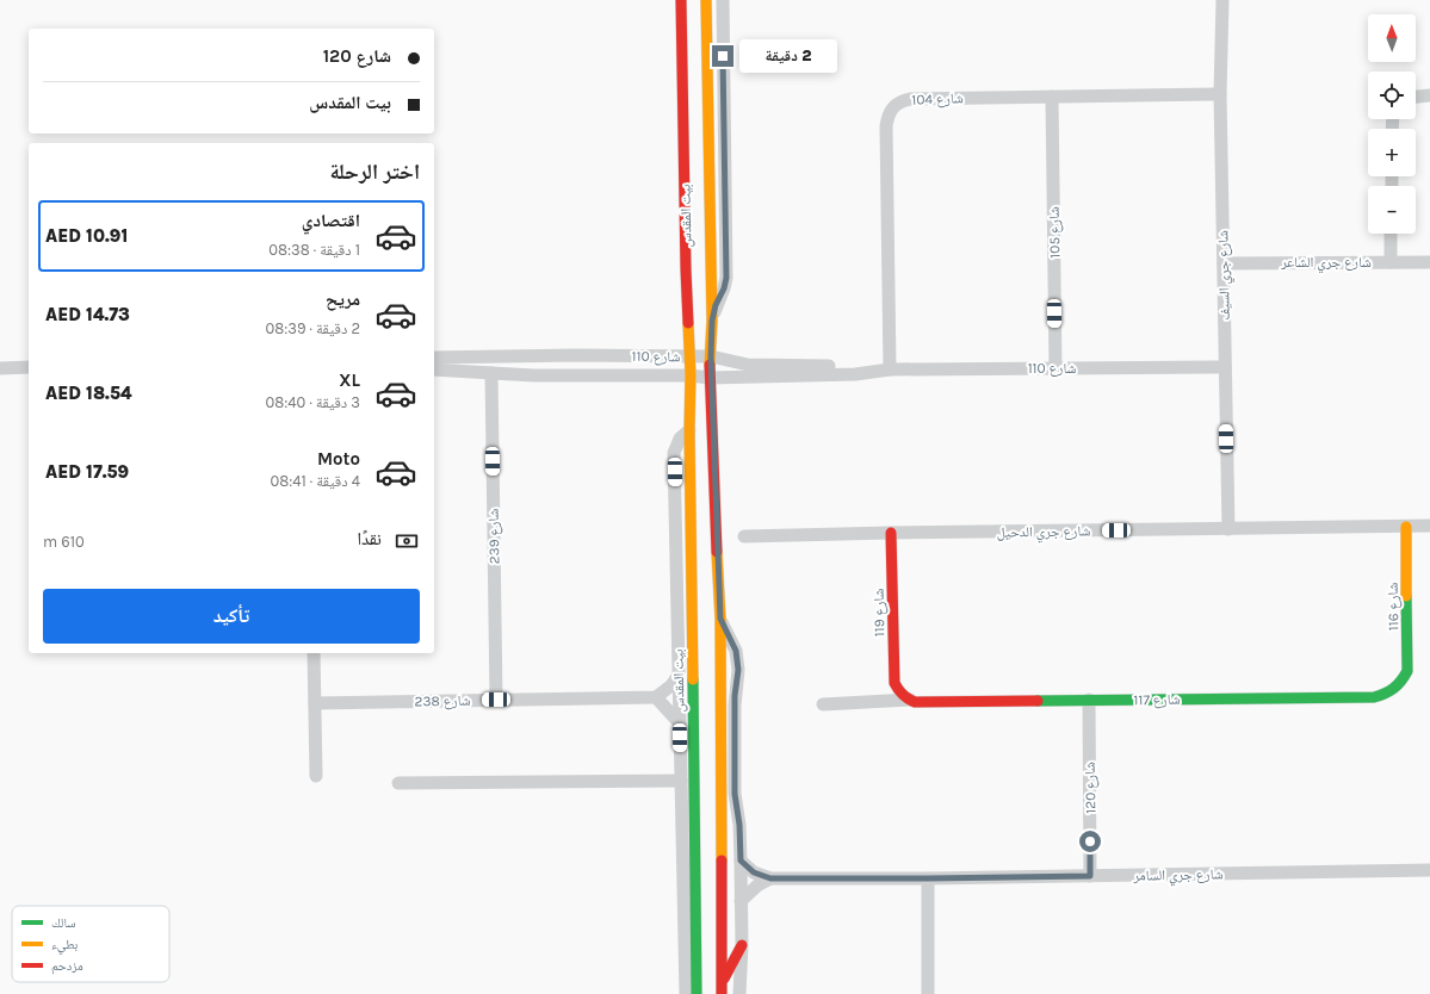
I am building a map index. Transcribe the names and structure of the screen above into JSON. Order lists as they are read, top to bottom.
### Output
{
  "streets": {
    "street": [
      "شارع 104",
      "بيت المقدس",
      "شارع 105",
      "شارع جري الشاعر",
      "شارع جري السيف",
      "شارع 110",
      "شارع جري الدحيل",
      "شارع 239",
      "شارع 116",
      "شارع 119",
      "شارع 117",
      "شارع 238",
      "شارع 120",
      "شارع جري السامر"
    ]
  },
  "crossings": [
    ["شارع 104", "شارع 105"],
    ["شارع 104", "شارع جري السيف"],
    ["شارع 104", "شارع 110"],
    ["بيت المقدس", "شارع 110"],
    ["بيت المقدس", "شارع جري السامر"],
    ["شارع 105", "شارع 110"],
    ["شارع جري الشاعر", "شارع جري السيف"],
    ["شارع جري السيف", "شارع 110"],
    ["شارع جري السيف", "شارع جري الدحيل"],
    ["شارع 110", "شارع 239"],
    ["شارع جري الدحيل", "شارع 116"],
    ["شارع جري الدحيل", "شارع 119"],
    ["شارع 239", "شارع 238"],
    ["شارع 116", "شارع 117"],
    ["شارع 119", "شارع 117"],
    ["شارع 117", "شارع 120"],
    ["شارع 120", "شارع جري السامر"]
  ],
  "legend": ["سالك", "بطيء", "مزدحم"],
  "north": "top",
  "page": {
    "map_buttons": ["+", "−"],
    "banner": ["شارع 120", "بيت المقدس"],
    "bubble": "2 دقيقة",
    "heading": "اختر الرحلة",
    "list": [
      {
        "name": "اقتصادي",
        "note": "1 دقيقة · 08:38",
        "value": "AED 10.91"
      },
      {
        "name": "مريح",
        "note": "2 دقيقة · 08:39",
        "value": "AED 14.73"
      },
      {
        "name": "XL",
        "note": "3 دقيقة · 08:40",
        "value": "AED 18.54"
      },
      {
        "name": "Moto",
        "note": "4 دقيقة · 08:41",
        "value": "AED 17.59"
      }
    ],
    "pay": ["نقدًا", "610 m"],
    "buttons": "تأكيد"
  }
}
